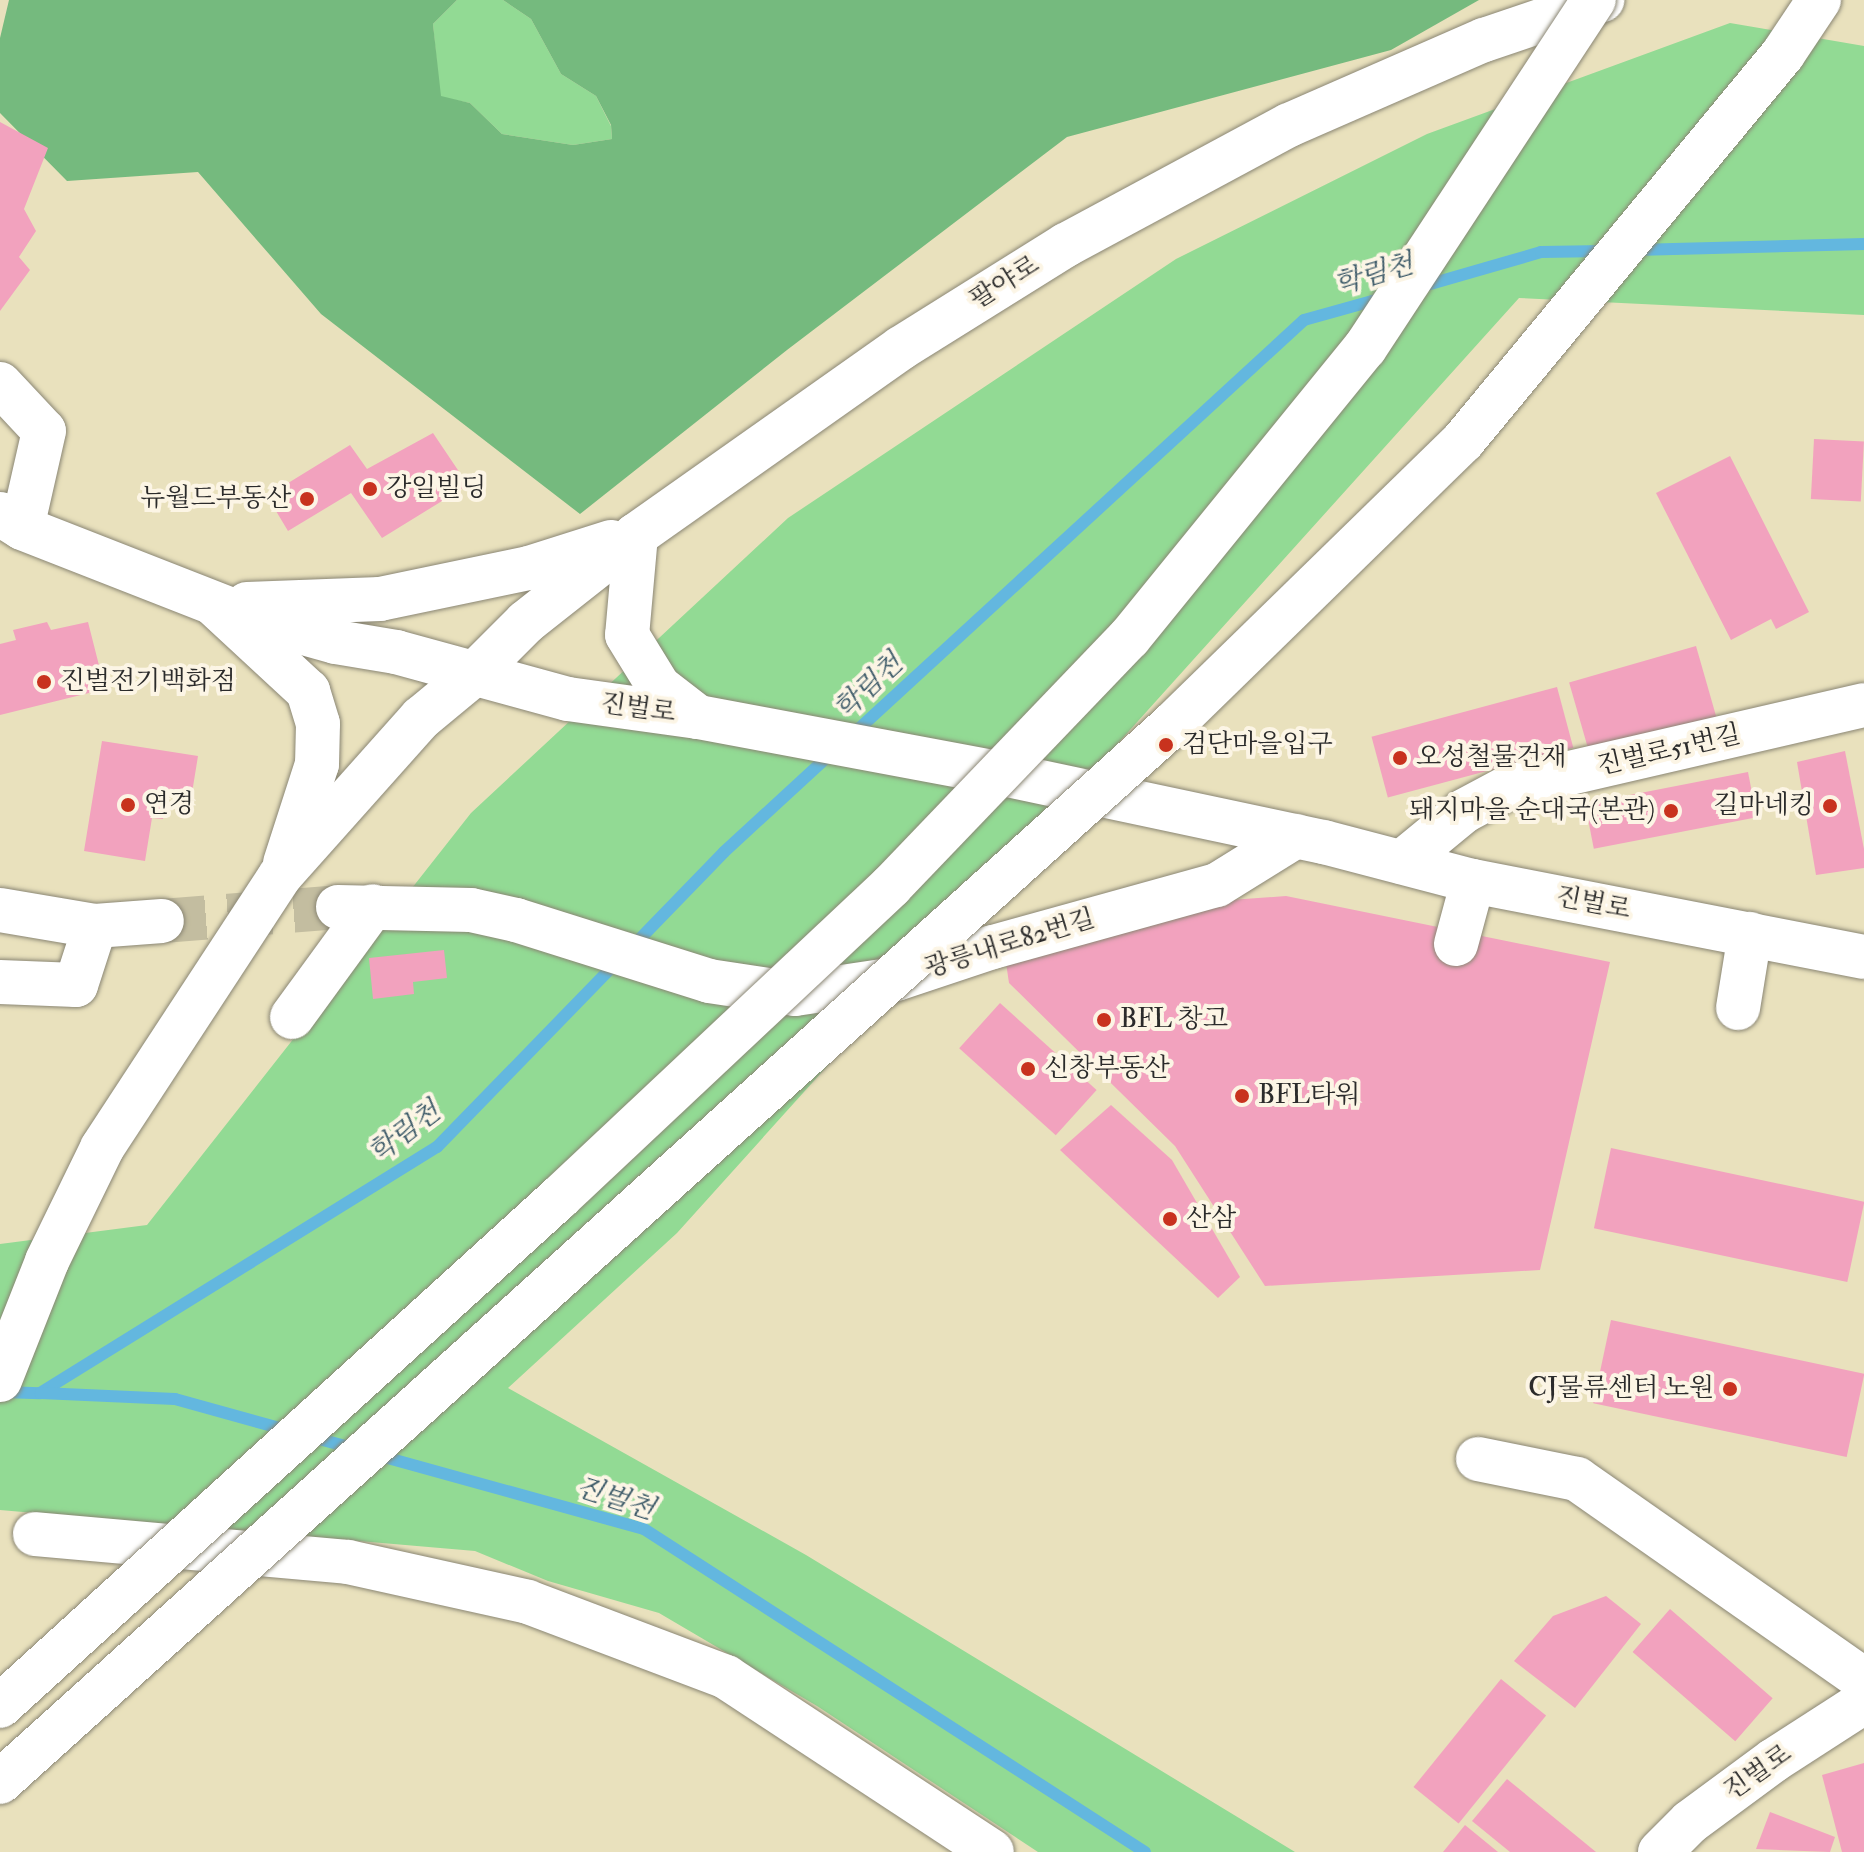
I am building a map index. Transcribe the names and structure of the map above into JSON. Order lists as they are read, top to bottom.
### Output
{
  "streets": {
    "main road": [
      "팔야로",
      "진벌로",
      "진벌로51번길",
      "광릉내로82번길"
    ]
  },
  "crossings": [
    ["팔야로", "진벌로"],
    ["진벌로", "진벌로51번길"],
    ["진벌로", "광릉내로82번길"]
  ],
  "water": ["학림천", "진벌천"],
  "places": [
    "강일빌딩",
    "뉴월드부동산",
    "진벌전기백화점",
    "검단마을입구",
    "오성철물건재",
    "연경",
    "길마네킹",
    "돼지마을 순대국(본관)",
    "BFL 창고",
    "신창부동산",
    "BFL타워",
    "산삼",
    "CJ물류센터 노원"
  ]
}
